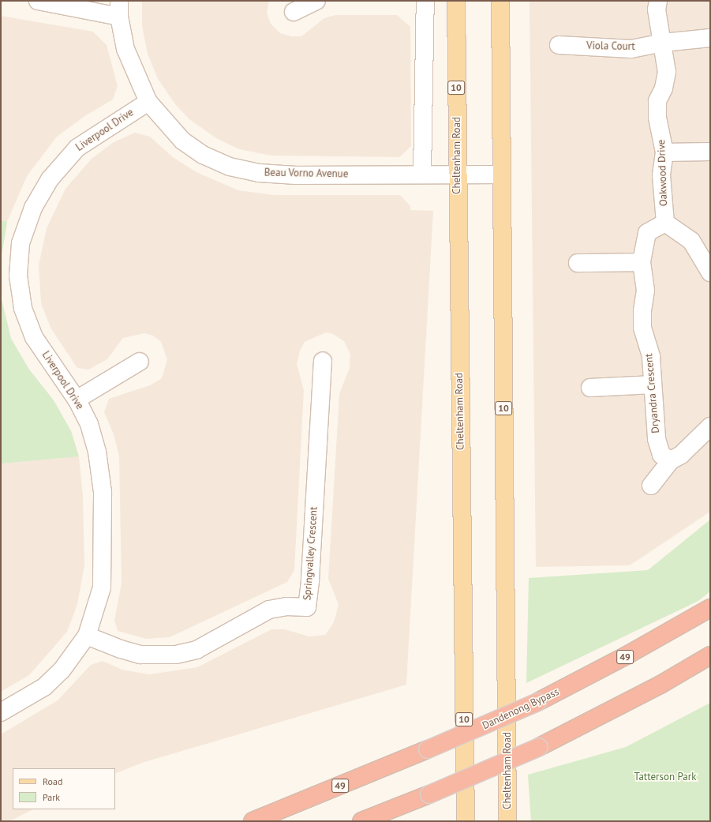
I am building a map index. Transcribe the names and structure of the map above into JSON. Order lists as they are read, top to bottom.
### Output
{
  "streets": {
    "highway": ["49", "Dandenong Bypass"],
    "main road": ["10", "Cheltenham Road"],
    "street": [
      "Viola Court",
      "Liverpool Drive",
      "Oakwood Drive",
      "Beau Vorno Avenue",
      "Dryandra Crescent",
      "Springvalley Crescent"
    ]
  },
  "crossings": [
    ["Viola Court", "Oakwood Drive"],
    ["Liverpool Drive", "Beau Vorno Avenue"],
    ["Liverpool Drive", "Springvalley Crescent"],
    ["Cheltenham Road", "Beau Vorno Avenue"],
    ["Oakwood Drive", "Dryandra Crescent"]
  ],
  "parks": ["Tatterson Park"],
  "legend": ["Road", "Park"]
}
